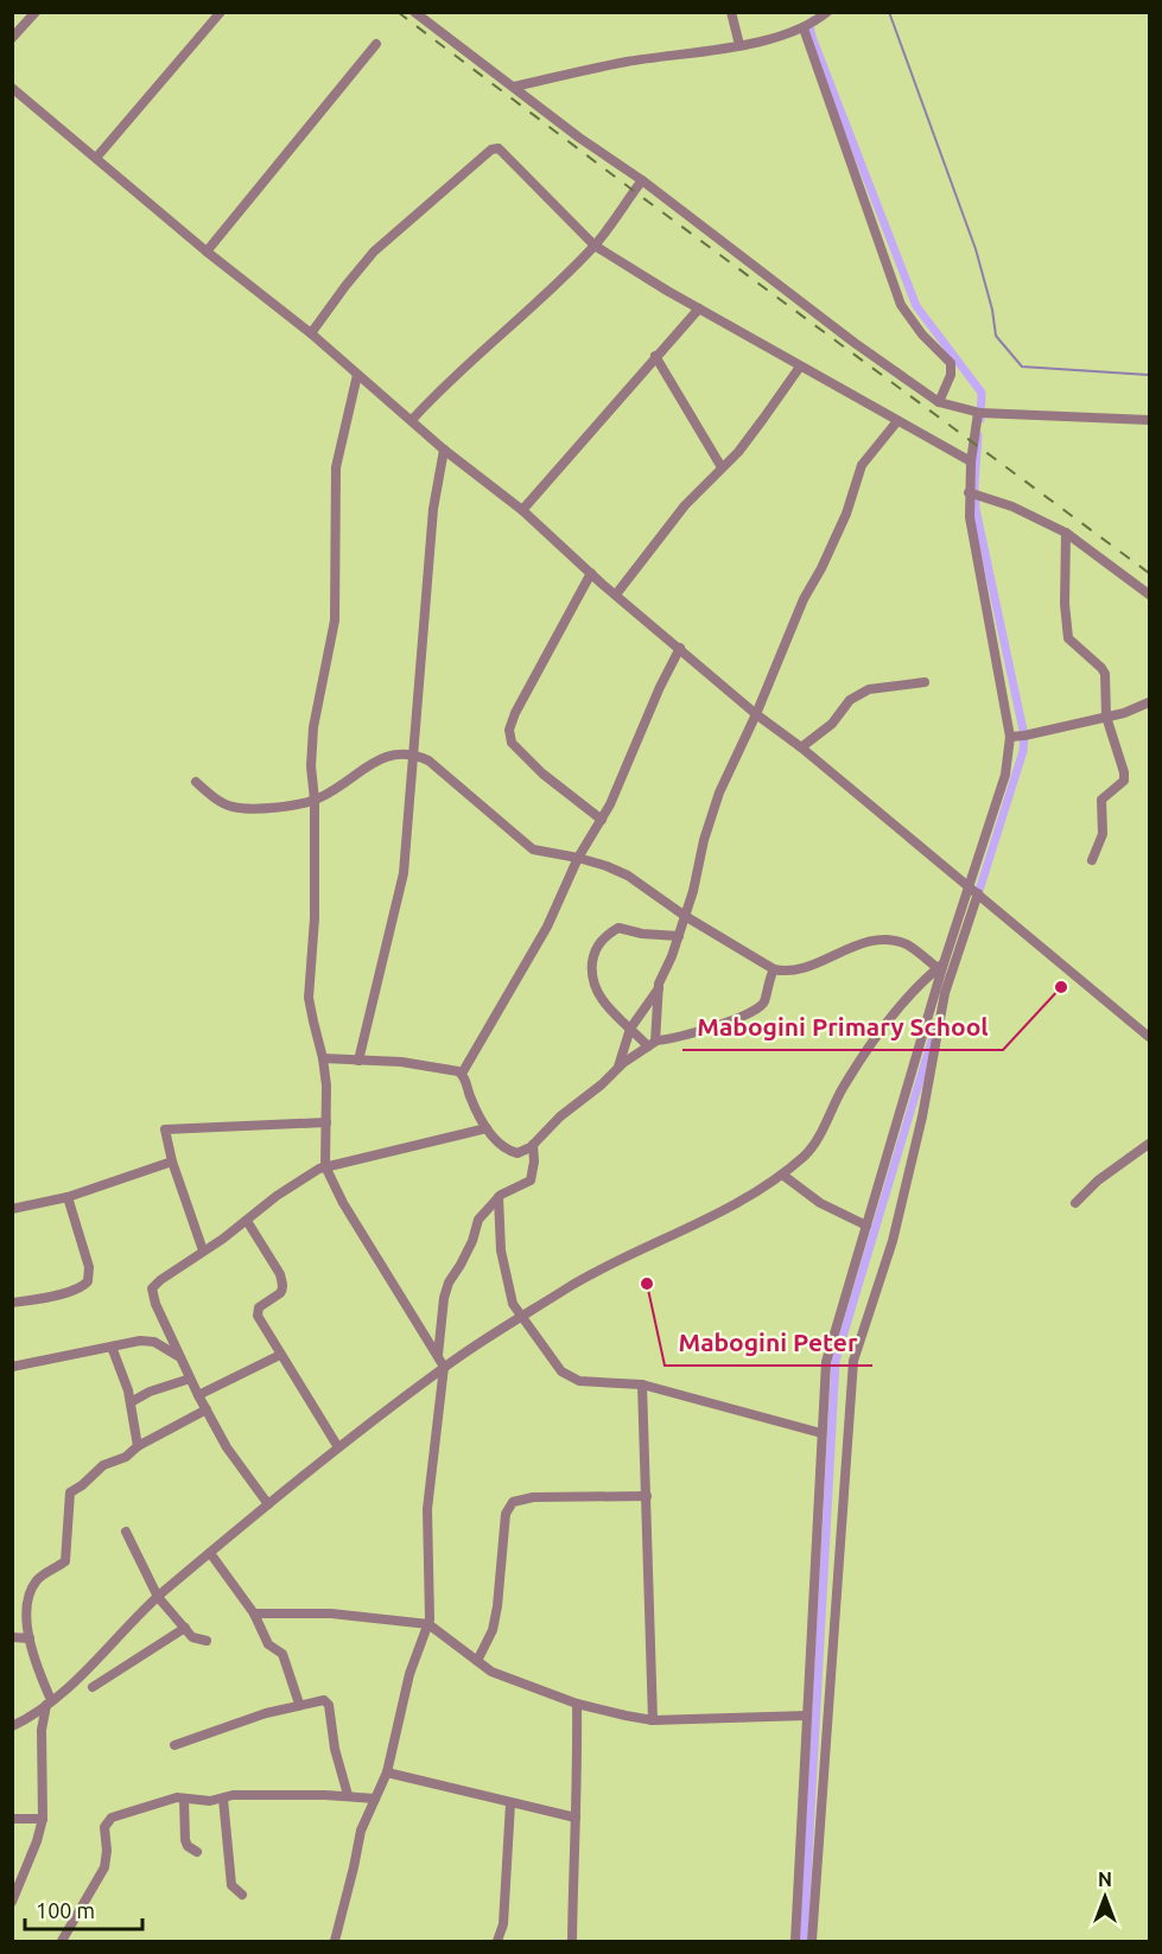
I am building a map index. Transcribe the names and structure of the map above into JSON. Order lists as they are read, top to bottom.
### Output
{
  "places": ["Mabogini Primary School", "Mabogini Peter"],
  "scale_bar": "100 m",
  "north": "top"
}
